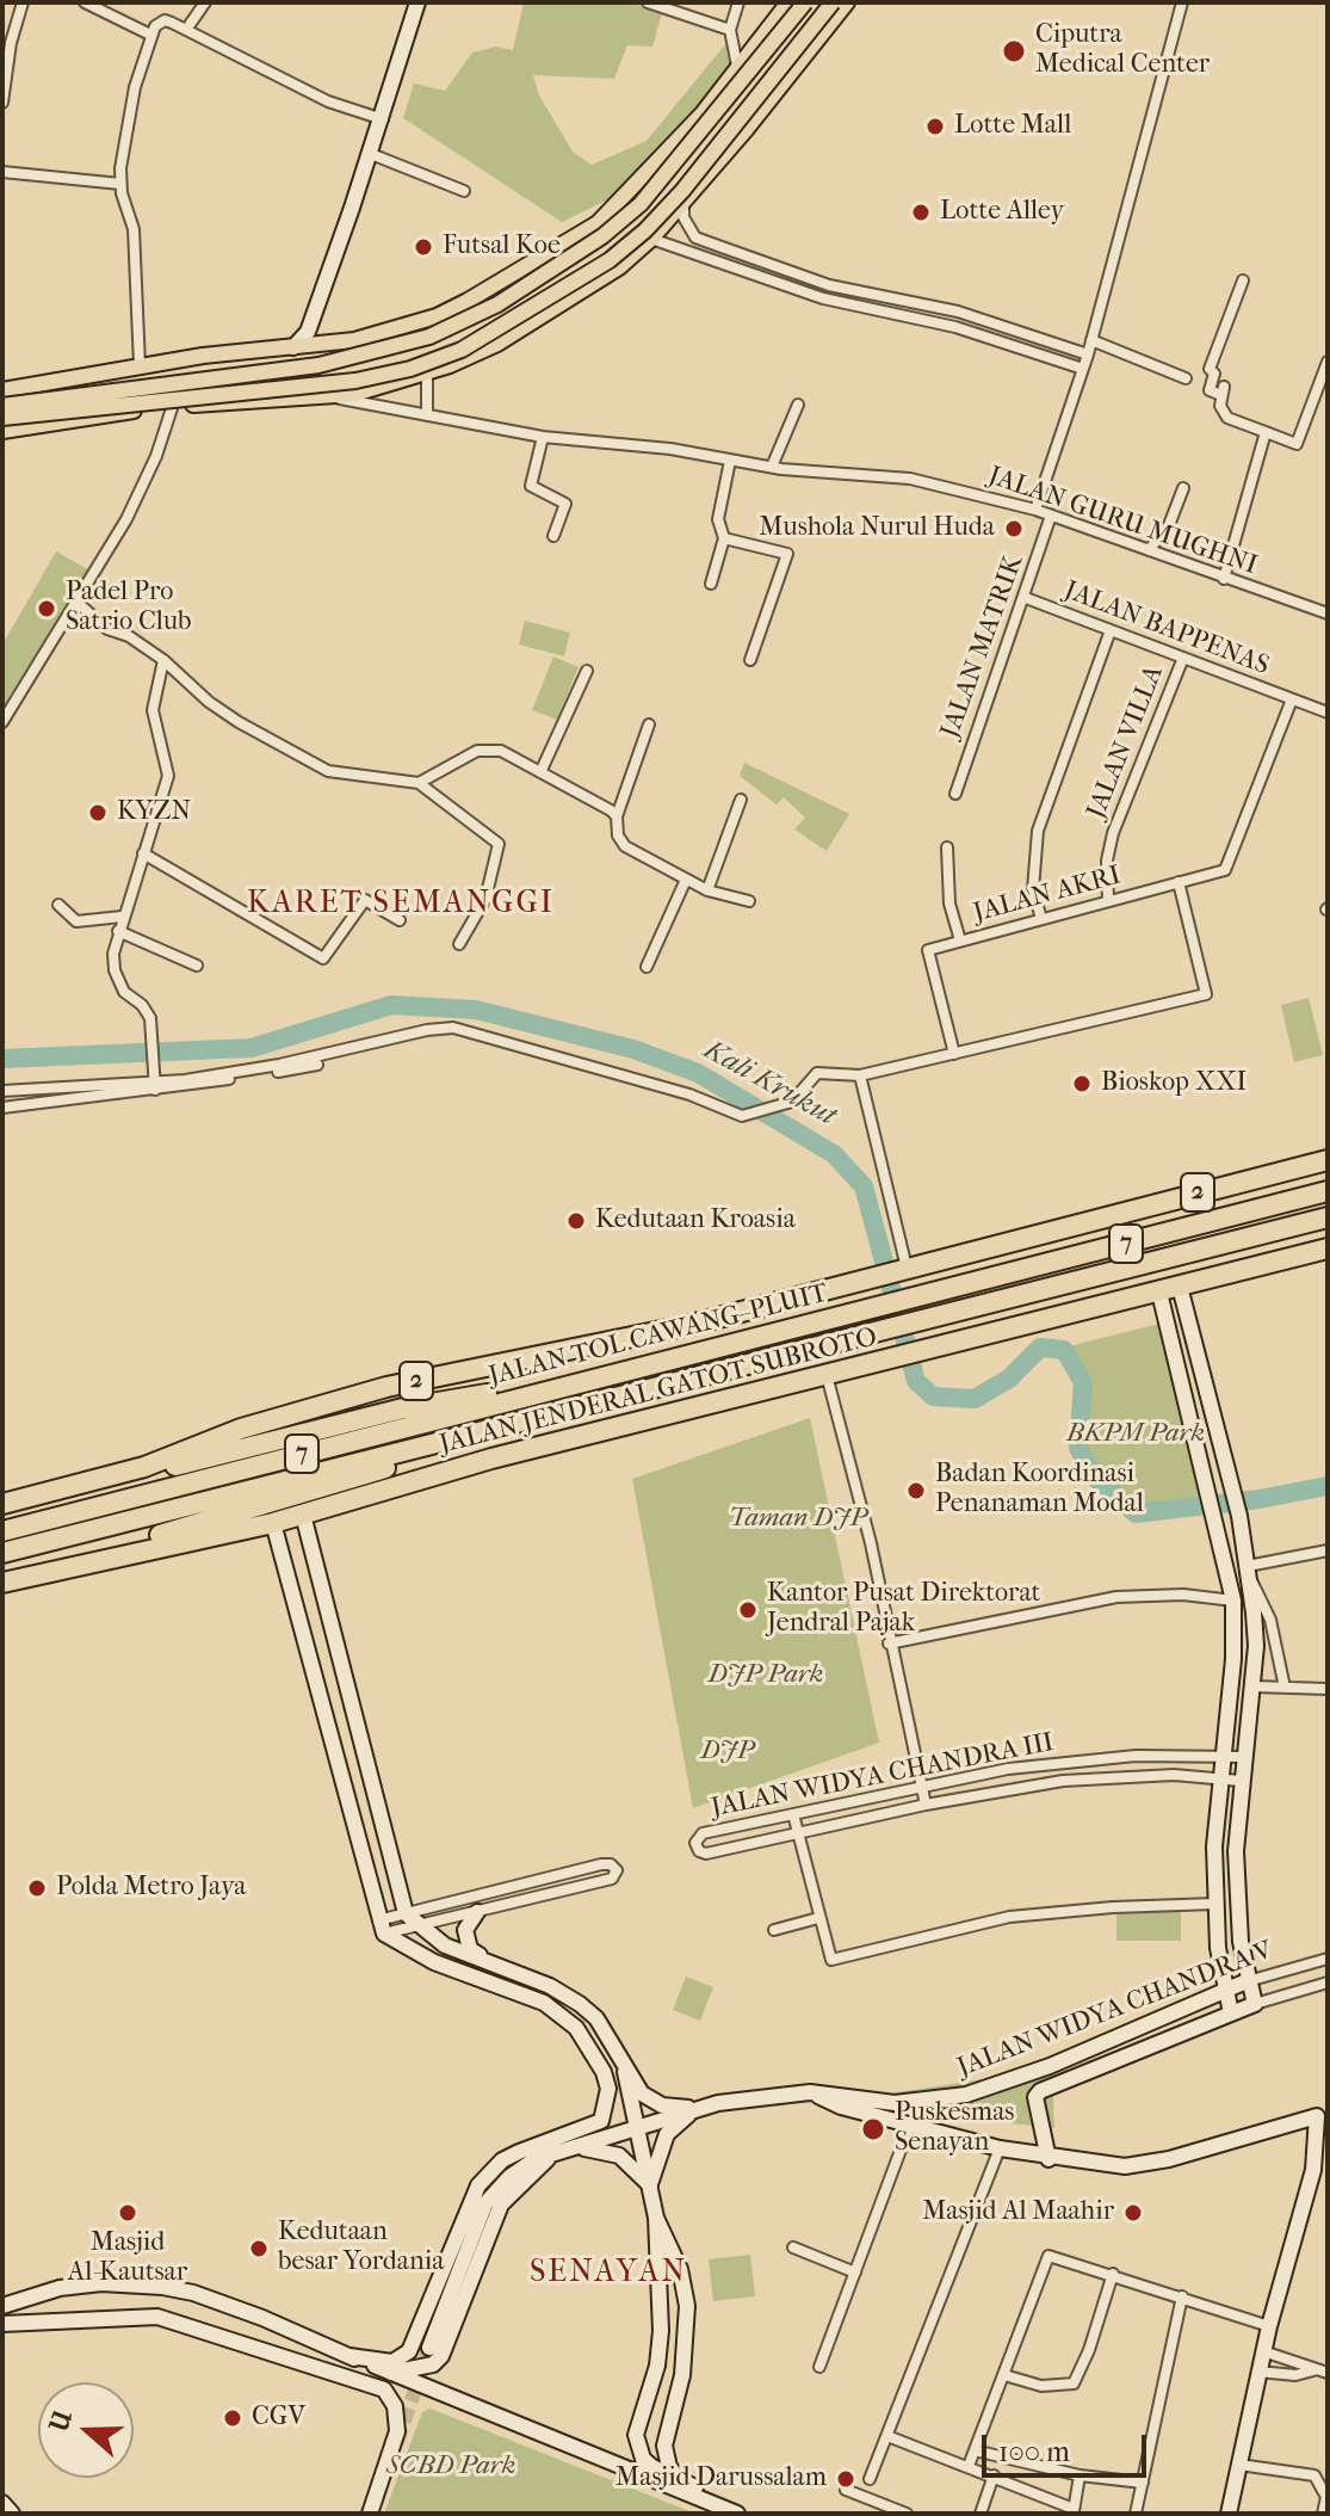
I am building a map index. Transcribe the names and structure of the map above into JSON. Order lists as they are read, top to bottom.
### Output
{
  "streets": {
    "highway": [
      "2",
      "7",
      "JALAN TOL CAWANG–PLUIT",
      "JALAN JENDERAL GATOT SUBROTO"
    ],
    "main road": ["JALAN WIDYA CHANDRA V"],
    "street": [
      "JALAN GURU MUGHNI",
      "JALAN BAPPENAS",
      "JALAN MATRIK",
      "JALAN VILLA",
      "JALAN AKRI",
      "JALAN WIDYA CHANDRA III"
    ]
  },
  "crossings": [
    ["JALAN GURU MUGHNI", "JALAN MATRIK"],
    ["JALAN BAPPENAS", "JALAN MATRIK"],
    ["JALAN BAPPENAS", "JALAN VILLA"],
    ["JALAN VILLA", "JALAN AKRI"]
  ],
  "districts": ["KARET SEMANGGI", "SENAYAN"],
  "water": ["Kali Krukut"],
  "parks": [
    "BKPM Park",
    "Taman DJP",
    "DJP Park",
    "DJP",
    "SCBD Park"
  ],
  "places": [
    "Ciputra Medical Center",
    "Lotte Mall",
    "Lotte Alley",
    "Futsal Koe",
    "Mushola Nurul Huda",
    "Padel Pro Satrio Club",
    "KYZN",
    "Bioskop XXI",
    "Kedutaan Kroasia",
    "Badan Koordinasi Penanaman Modal",
    "Kantor Pusat Direktorat Jendral Pajak",
    "Polda Metro Jaya",
    "Puskesmas Senayan",
    "Masjid Al-Kautsar",
    "Masjid Al Maahir",
    "Kedutaan besar Yordania",
    "CGV",
    "Masjid Darussalam"
  ],
  "scale_bar": "100 m",
  "north": "left"
}
